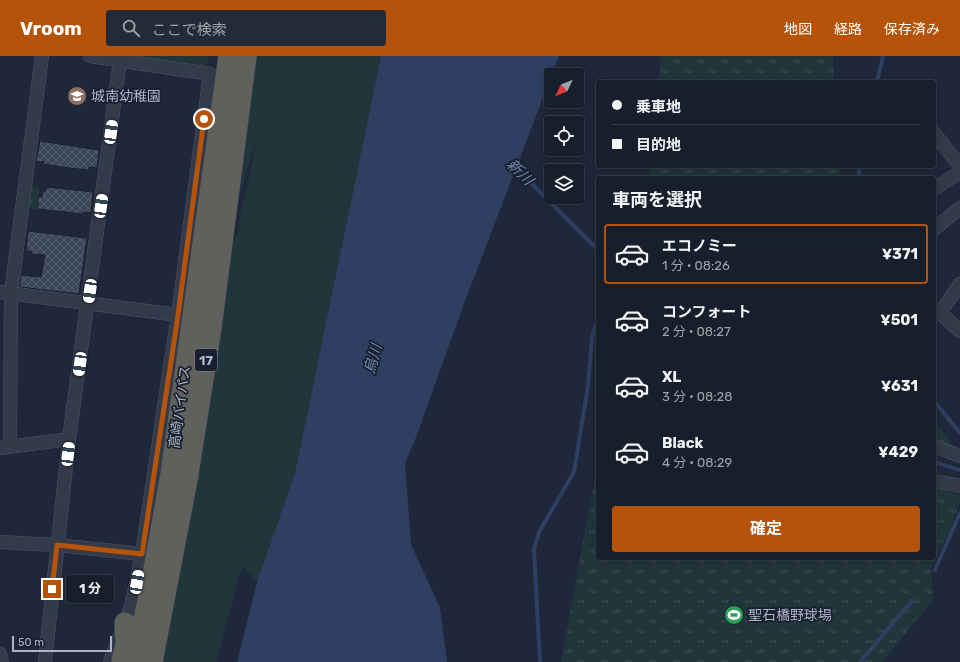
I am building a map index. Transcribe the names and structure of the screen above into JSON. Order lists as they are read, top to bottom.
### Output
{
  "streets": {
    "highway": ["17", "高崎バイパス"]
  },
  "water": ["新川", "烏川"],
  "places": {
    "school or university": ["城南幼稚園"],
    "sports": ["聖石橋野球場"]
  },
  "scale_bar": "50 m",
  "north": "bottom left",
  "page": {
    "header": "Vroom",
    "search": "ここで検索",
    "nav": ["地図", "経路", "保存済み"],
    "banner": ["乗車地", "目的地"],
    "heading": "車両を選択",
    "list": [
      {
        "name": "エコノミー",
        "note": "1 分 · 08:26",
        "value": "¥371"
      },
      {
        "name": "コンフォート",
        "note": "2 分 · 08:27",
        "value": "¥501"
      },
      {
        "name": "XL",
        "note": "3 分 · 08:28",
        "value": "¥631"
      },
      {
        "name": "Black",
        "note": "4 分 · 08:29",
        "value": "¥429"
      }
    ],
    "buttons": "確定",
    "bubble": "1 分",
    "scale": "50 m"
  }
}
